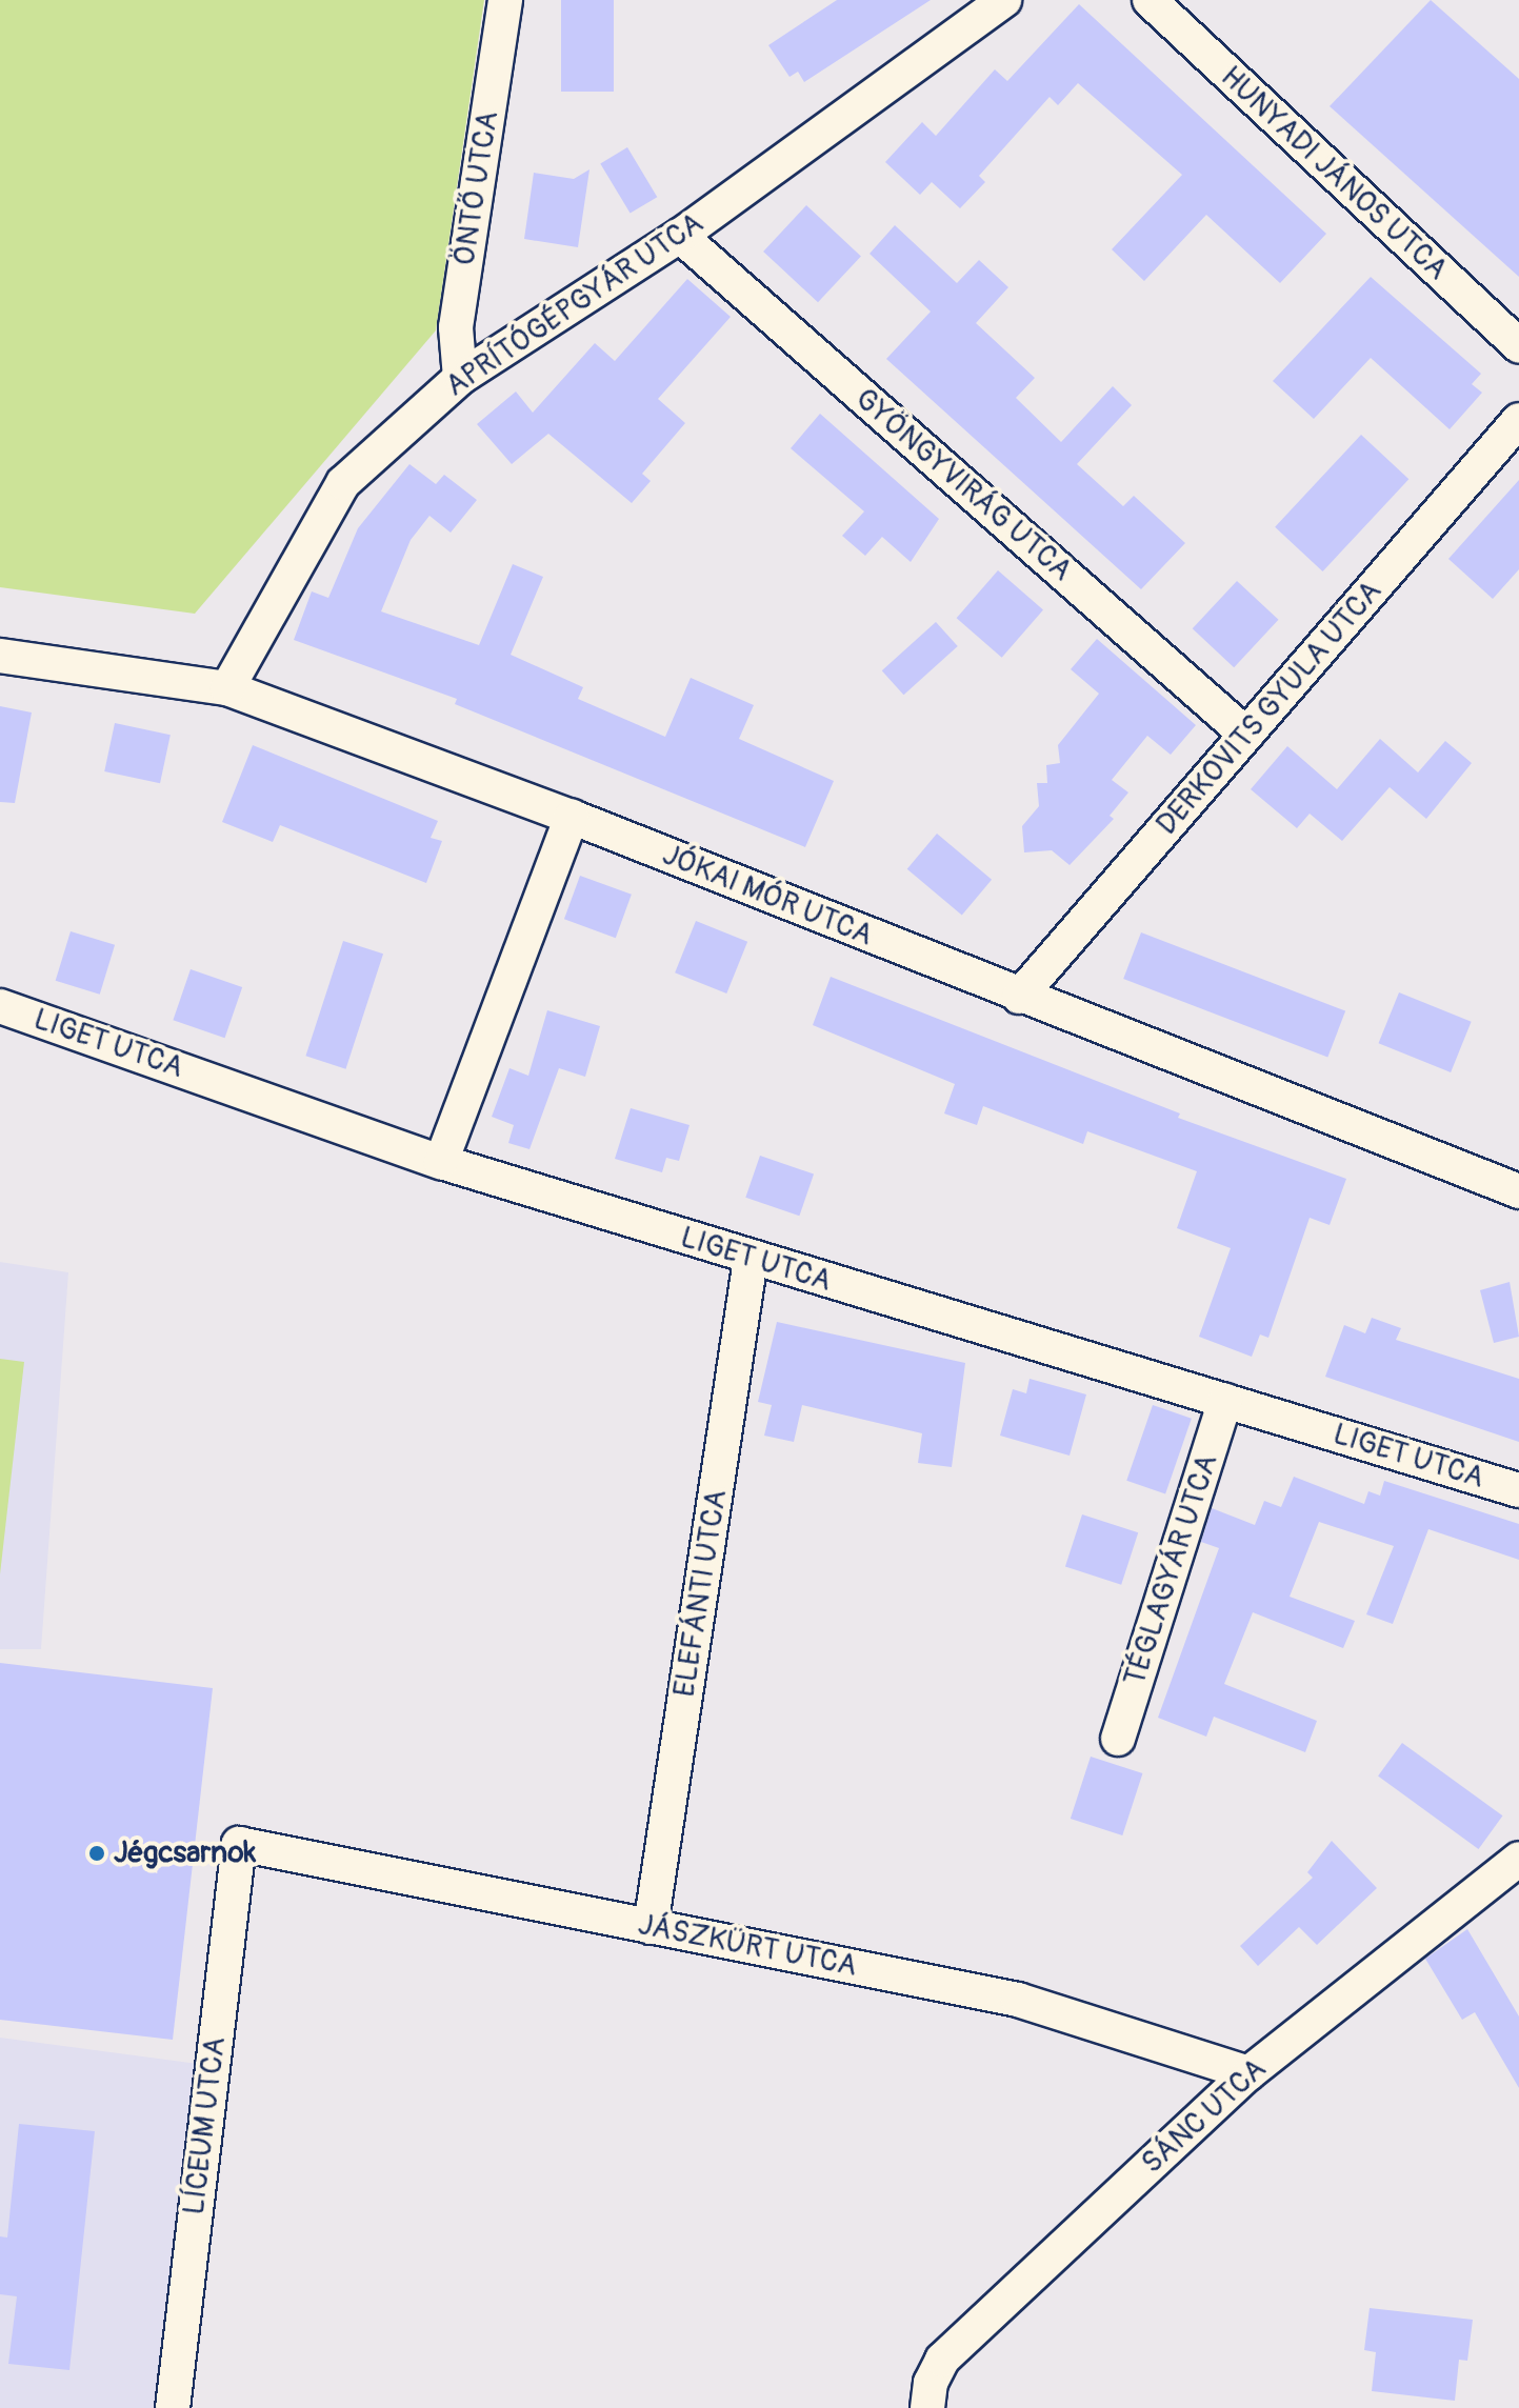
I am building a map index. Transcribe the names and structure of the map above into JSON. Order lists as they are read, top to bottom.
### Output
{
  "streets": {
    "street": [
      "HUNYADI JÁNOS UTCA",
      "ÖNTŐ UTCA",
      "APRÍTÓGÉPGYÁR UTCA",
      "GYÖNGYVIRÁG UTCA",
      "DERKOVITS GYULA UTCA",
      "JÓKAI MÓR UTCA",
      "LIGET UTCA",
      "TÉGLAGYÁR UTCA",
      "ELEFÁNTI UTCA",
      "JÁSZKÜRT UTCA",
      "SÁNC UTCA",
      "LÍCEUM UTCA"
    ]
  },
  "crossings": [
    ["ÖNTŐ UTCA", "APRÍTÓGÉPGYÁR UTCA"],
    ["APRÍTÓGÉPGYÁR UTCA", "GYÖNGYVIRÁG UTCA"],
    ["APRÍTÓGÉPGYÁR UTCA", "JÓKAI MÓR UTCA"],
    ["GYÖNGYVIRÁG UTCA", "DERKOVITS GYULA UTCA"],
    ["DERKOVITS GYULA UTCA", "JÓKAI MÓR UTCA"],
    ["LIGET UTCA", "TÉGLAGYÁR UTCA"],
    ["LIGET UTCA", "ELEFÁNTI UTCA"],
    ["ELEFÁNTI UTCA", "JÁSZKÜRT UTCA"],
    ["JÁSZKÜRT UTCA", "SÁNC UTCA"],
    ["JÁSZKÜRT UTCA", "LÍCEUM UTCA"]
  ],
  "places": ["Jégcsarnok"]
}
